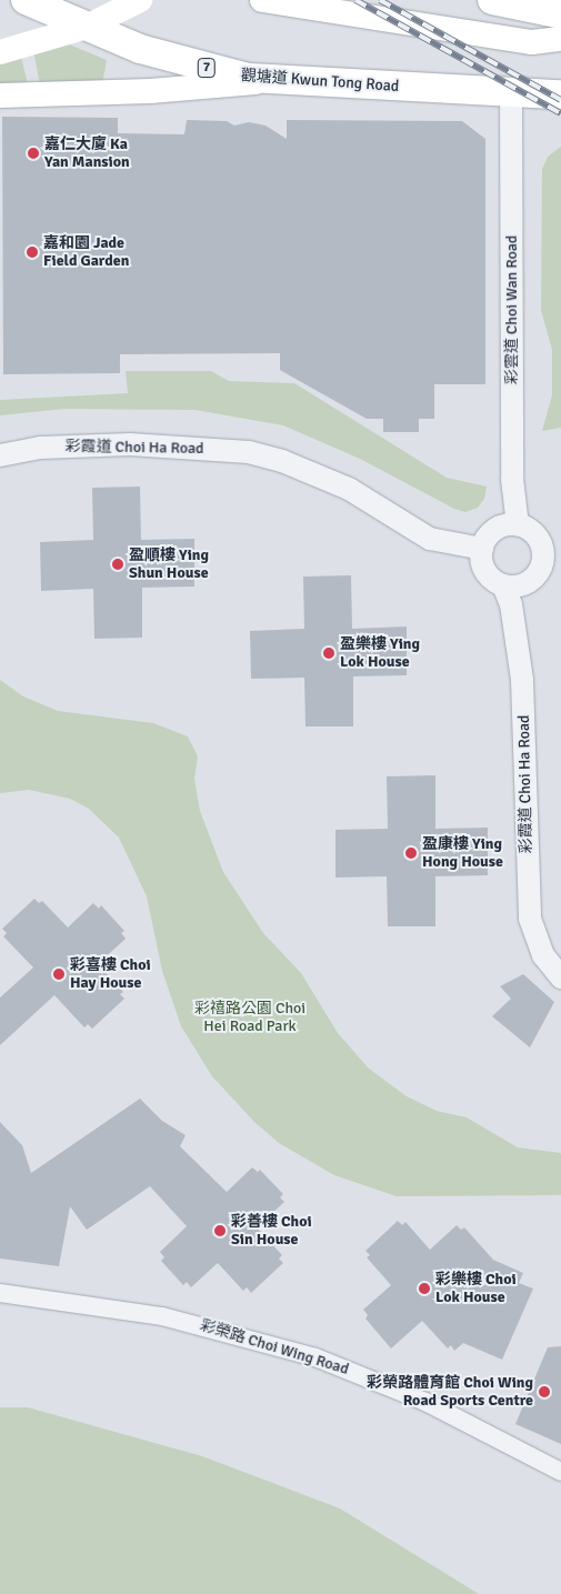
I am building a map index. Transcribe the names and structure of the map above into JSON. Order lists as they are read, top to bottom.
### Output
{
  "streets": {
    "highway": ["7", "觀塘道 Kwun Tong Road"],
    "street": ["彩雲道 Choi Wan Road", "彩霞道 Choi Ha Road", "彩榮路 Choi Wing Road"]
  },
  "crossings": [
    ["觀塘道 Kwun Tong Road", "彩雲道 Choi Wan Road"],
    ["彩雲道 Choi Wan Road", "彩霞道 Choi Ha Road"]
  ],
  "parks": ["彩禧路公園 Choi Hei Road Park"],
  "places": [
    "嘉仁大廈 Ka Yan Mansion",
    "嘉和園 Jade Field Garden",
    "盈順樓 Ying Shun House",
    "盈樂樓 Ying Lok House",
    "盈康樓 Ying Hong House",
    "彩喜樓 Choi Hay House",
    "彩善樓 Choi Sin House",
    "彩樂樓 Choi Lok House",
    "彩榮路體育館 Choi Wing Road Sports Centre"
  ]
}
